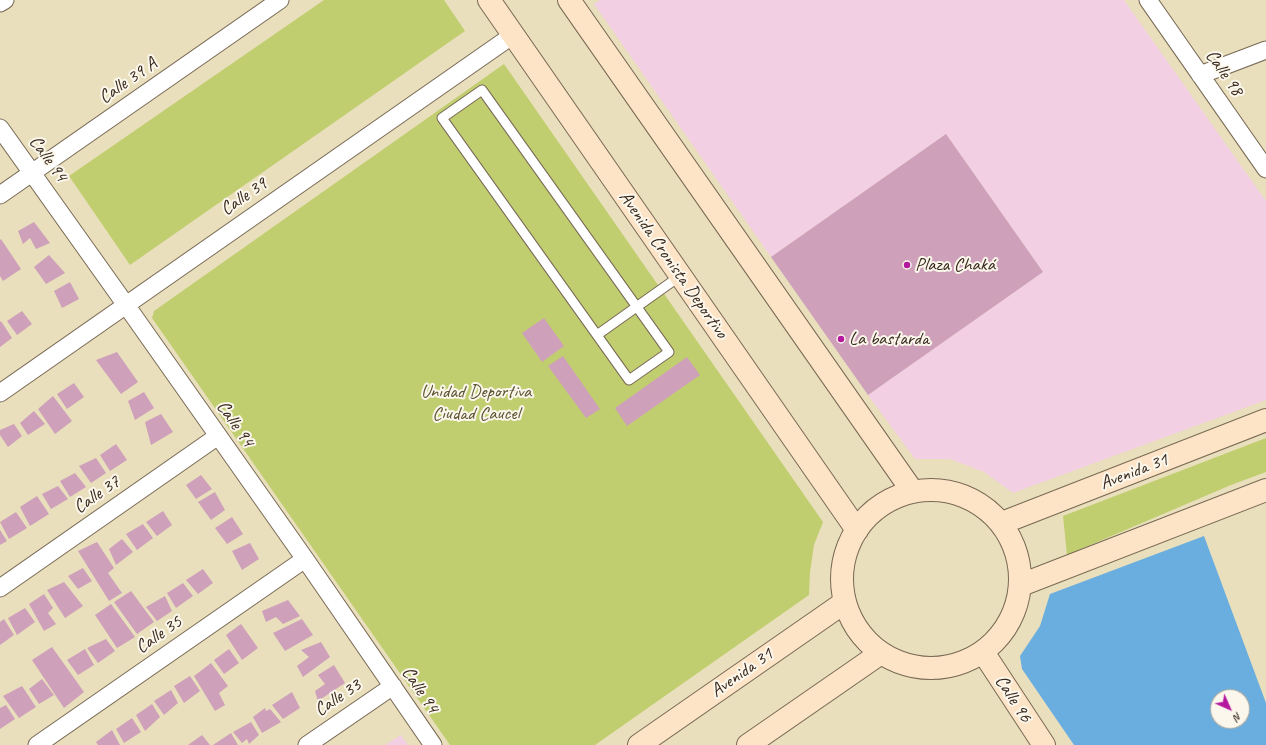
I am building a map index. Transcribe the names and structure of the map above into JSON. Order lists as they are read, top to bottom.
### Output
{
  "streets": {
    "main road": ["Avenida Cronista Deportivo", "Avenida 31", "Calle 96"],
    "street": [
      "Calle 98",
      "Calle 39 A",
      "Calle 94",
      "Calle 39",
      "Calle 37",
      "Calle 35",
      "Calle 33"
    ]
  },
  "crossings": [
    ["Calle 39 A", "Calle 94"],
    ["Calle 94", "Calle 39"],
    ["Calle 94", "Calle 37"],
    ["Calle 94", "Calle 35"],
    ["Calle 94", "Calle 33"],
    ["Calle 39", "Avenida Cronista Deportivo"]
  ],
  "parks": ["Unidad Deportiva Ciudad Caucel"],
  "places": ["Plaza Chaká", "La bastarda"],
  "north": "bottom right"
}
